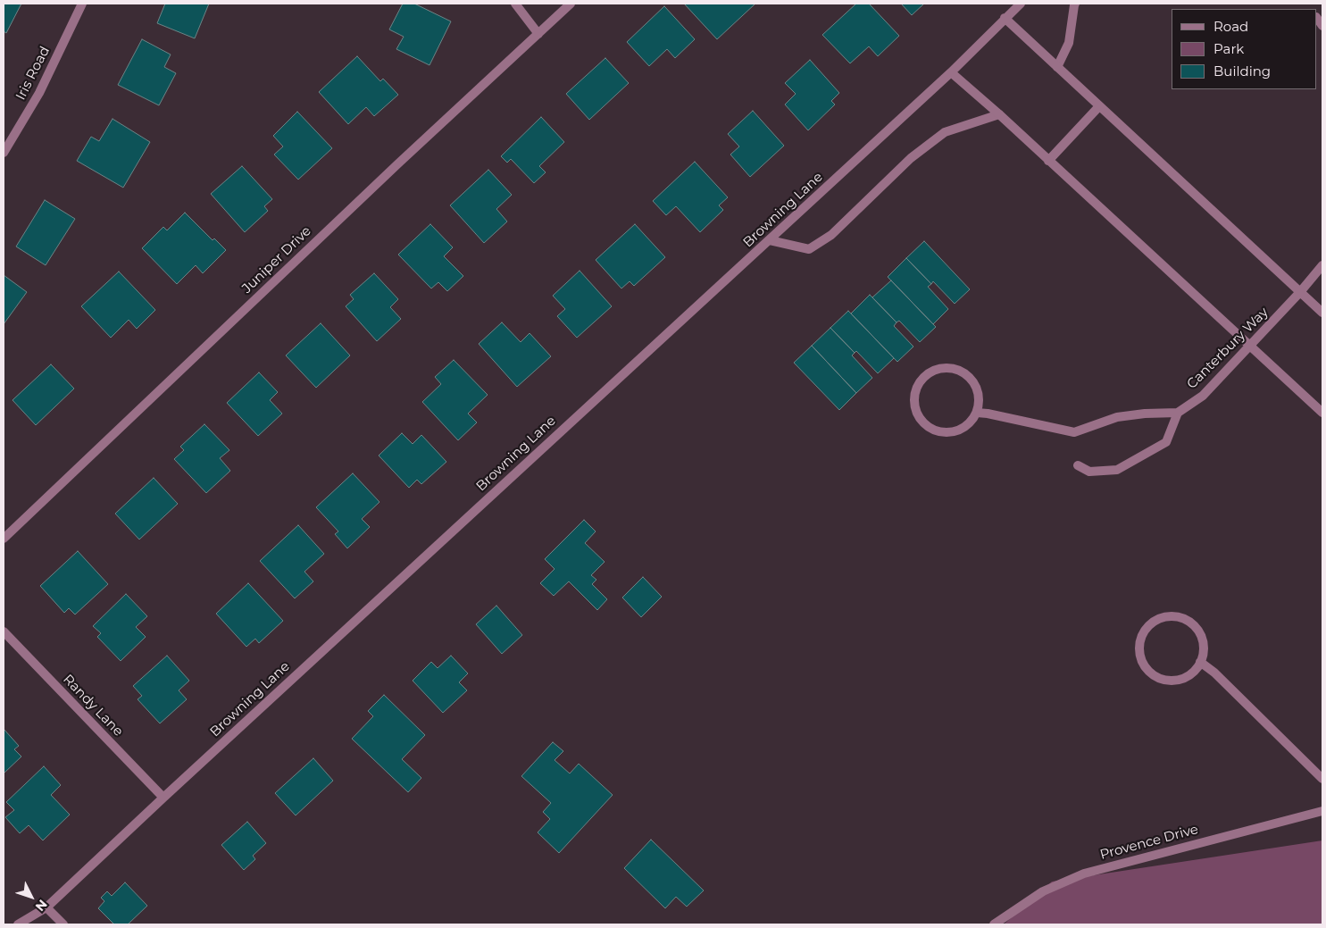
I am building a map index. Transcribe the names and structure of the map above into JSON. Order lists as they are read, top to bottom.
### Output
{
  "streets": {
    "street": [
      "Iris Road",
      "Browning Lane",
      "Juniper Drive",
      "Canterbury Way",
      "Randy Lane",
      "Provence Drive"
    ]
  },
  "crossings": [
    ["Browning Lane", "Randy Lane"]
  ],
  "legend": ["Road", "Park", "Building"],
  "north": "bottom right"
}
